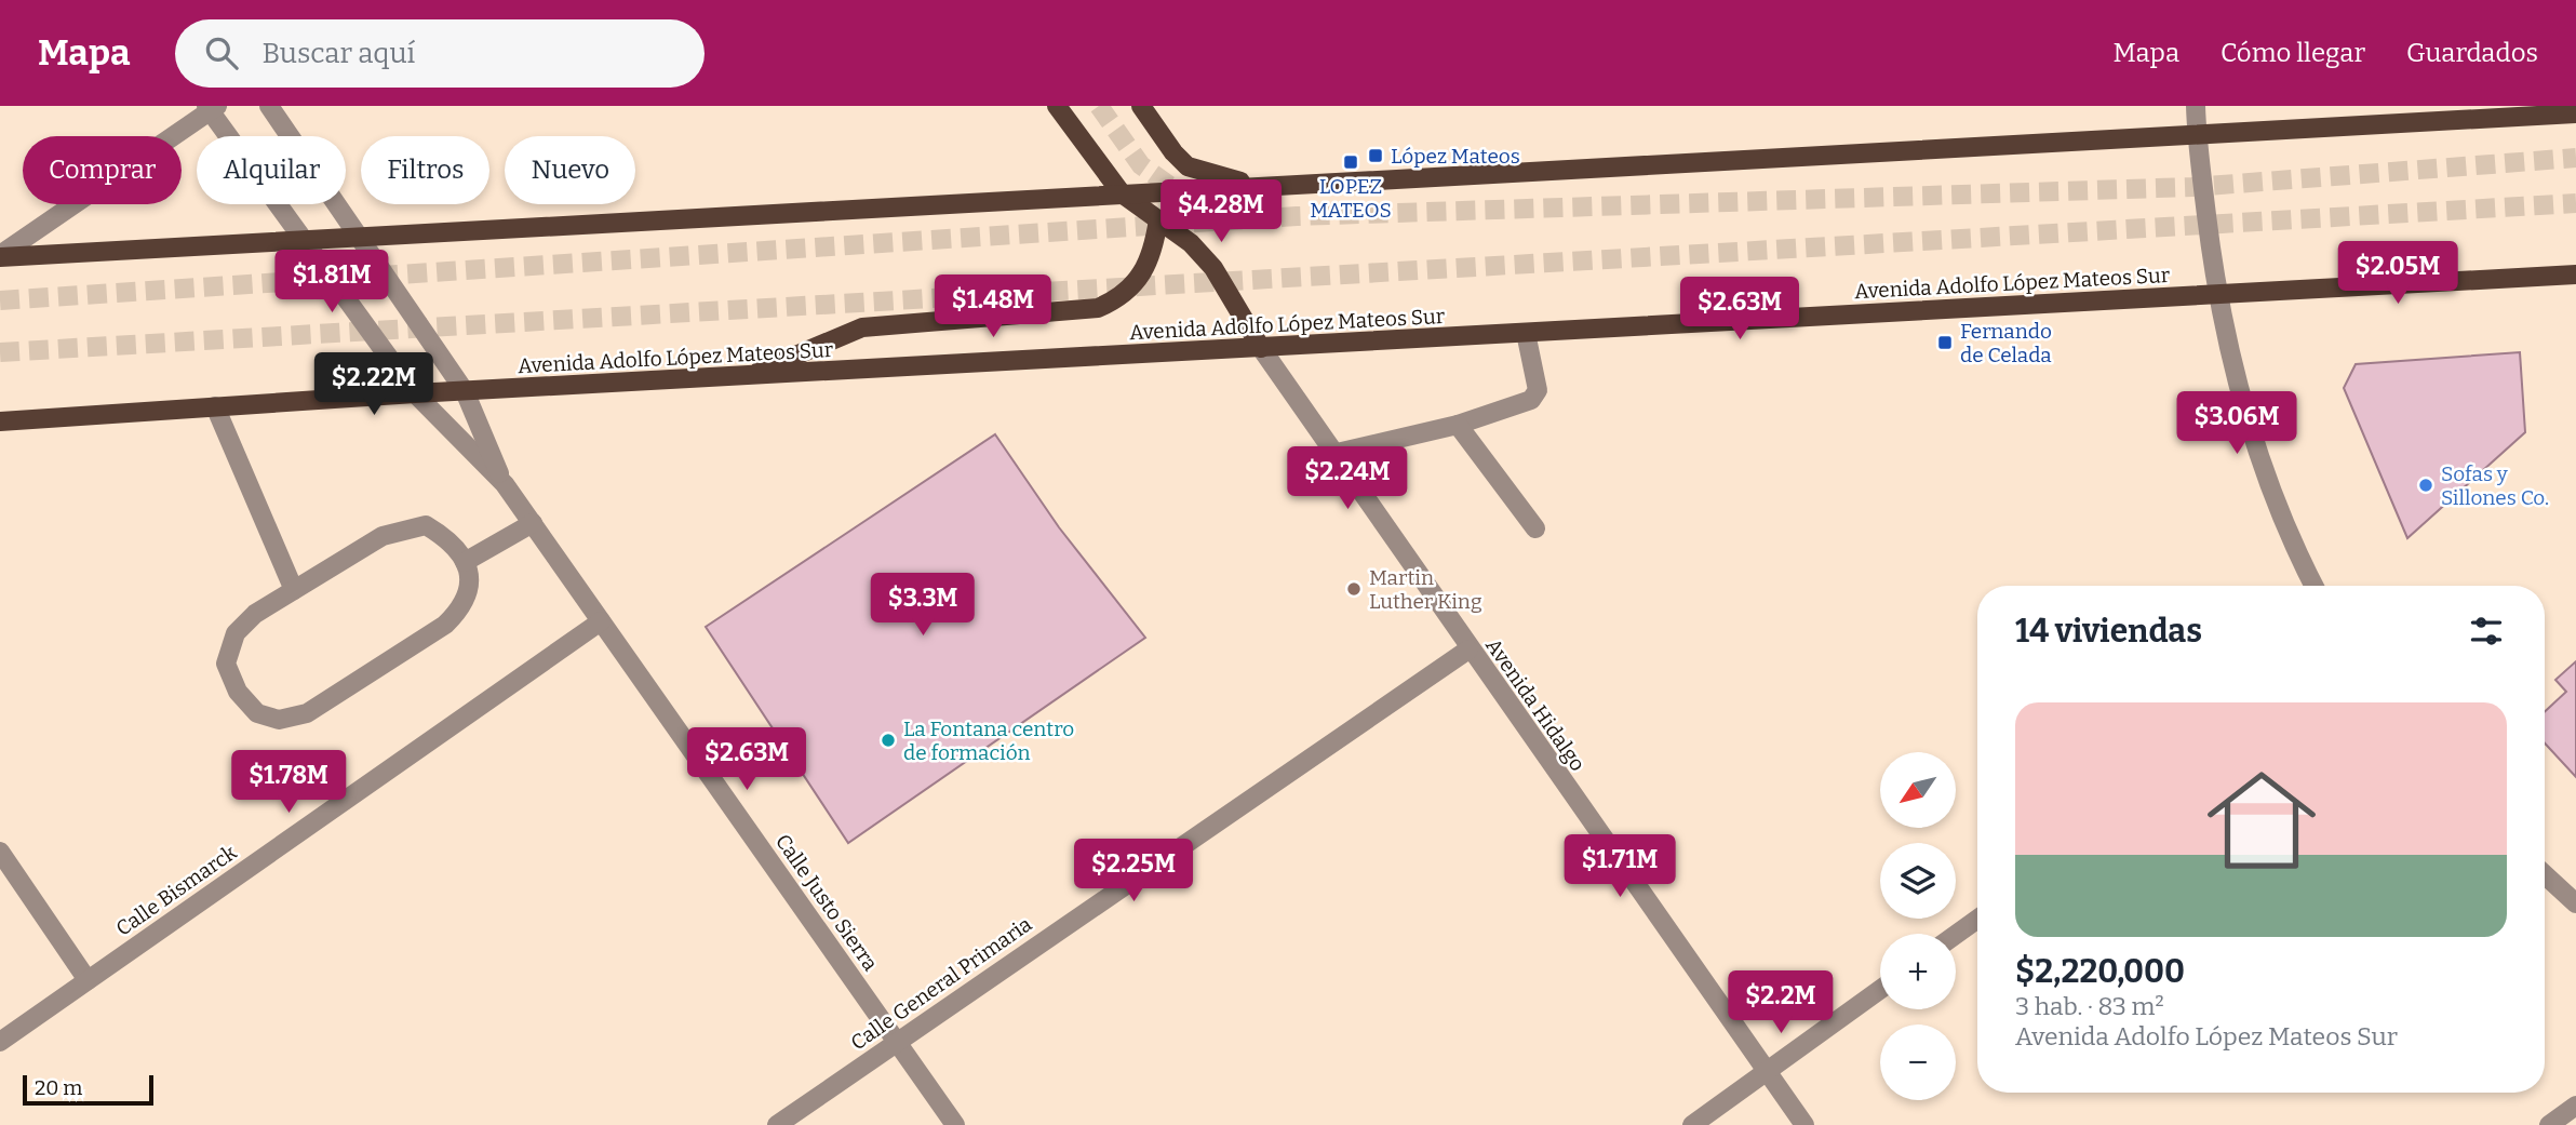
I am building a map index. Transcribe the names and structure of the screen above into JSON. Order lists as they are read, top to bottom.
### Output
{
  "streets": {
    "main road": ["Avenida Adolfo López Mateos Sur", "Avenida Hidalgo"],
    "street": ["Calle Bismarck", "Calle Justo Sierra", "Calle General Primaria"]
  },
  "crossings": [
    ["Avenida Adolfo López Mateos Sur", "Avenida Hidalgo"],
    ["Avenida Adolfo López Mateos Sur", "Calle Justo Sierra"],
    ["Avenida Hidalgo", "Calle General Primaria"],
    ["Calle Bismarck", "Calle Justo Sierra"],
    ["Calle Justo Sierra", "Calle General Primaria"]
  ],
  "places": {
    "transit": ["López Mateos", "LOPEZ MATEOS", "Fernando de Celada"],
    "other": ["Sofas y Sillones Co.", "Martin Luther King", "La Fontana centro de formación"]
  },
  "scale_bar": "20 m",
  "north": "bottom left",
  "page": {
    "header": "Mapa",
    "search": "Buscar aquí",
    "nav": ["Mapa", "Cómo llegar", "Guardados"],
    "chip": [
      "Comprar",
      "Alquilar",
      "Filtros",
      "Nuevo"
    ],
    "price": [
      "$4.28M",
      "$2.05M",
      "$1.81M",
      "$1.48M",
      "$2.63M",
      "$2.22M",
      "$3.06M",
      "$2.24M",
      "$3.3M",
      "$2.63M",
      "$1.78M",
      "$1.71M",
      "$2.25M",
      "$2.2M"
    ],
    "heading": "14 viviendas",
    "list": [
      {
        "name": "$2,220,000",
        "note": "3 hab. · 83 m² · Avenida Adolfo López Mateos Sur"
      }
    ],
    "map_buttons": ["+", "−"],
    "scale": "20 m"
  }
}
